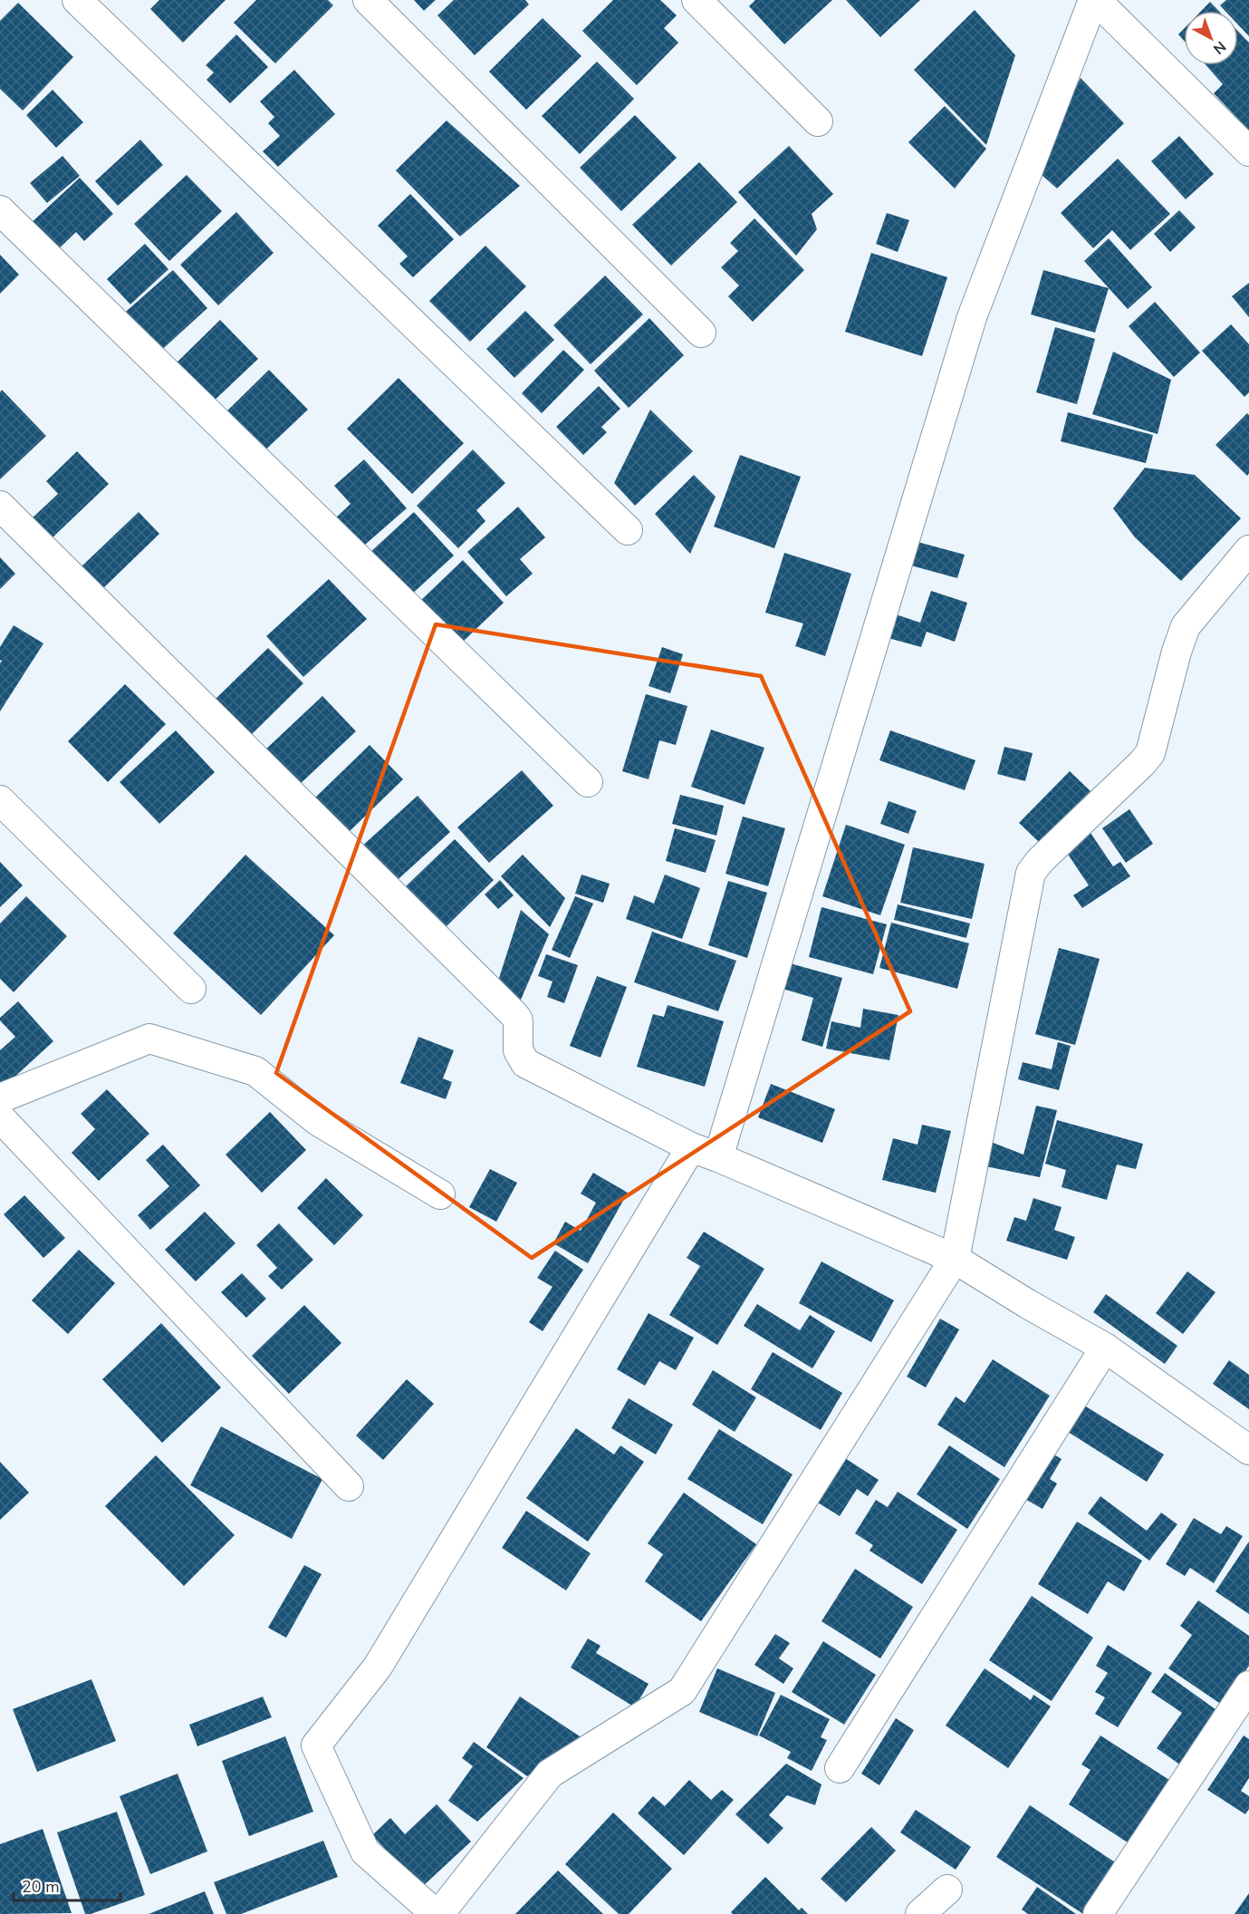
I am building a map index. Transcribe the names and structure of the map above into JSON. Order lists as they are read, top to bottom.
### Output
{
  "scale_bar": "20 m",
  "north": "bottom right"
}
